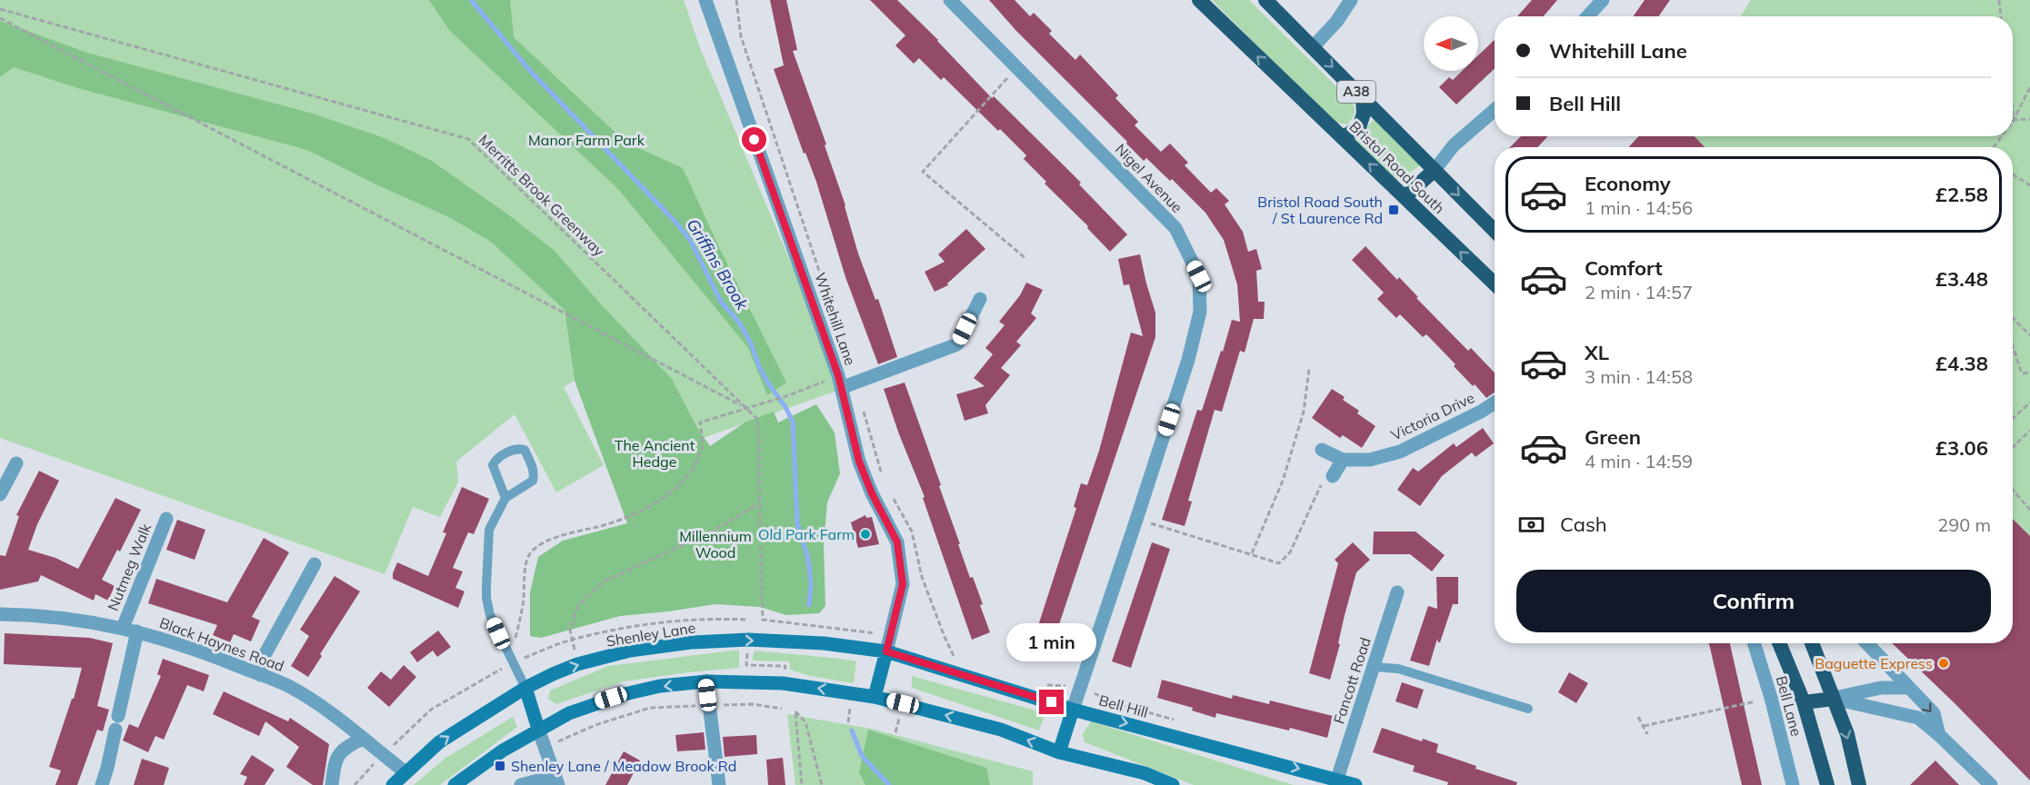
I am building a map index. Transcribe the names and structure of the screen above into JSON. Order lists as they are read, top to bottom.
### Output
{
  "streets": {
    "highway": ["A38", "Bristol Road South"],
    "main road": ["Shenley Lane", "Bell Hill"],
    "street": [
      "Nigel Avenue",
      "Whitehill Lane",
      "Victoria Drive",
      "Nutmeg Walk",
      "Black Haynes Road",
      "Fancott Road",
      "Bell Lane"
    ],
    "path": ["Merritts Brook Greenway"]
  },
  "crossings": [
    ["Nigel Avenue", "Bell Hill"],
    ["Merritts Brook Greenway", "Whitehill Lane"],
    ["Whitehill Lane", "Shenley Lane"],
    ["Whitehill Lane", "Bell Hill"],
    ["Nutmeg Walk", "Black Haynes Road"],
    ["Shenley Lane", "Black Haynes Road"],
    ["Shenley Lane", "Bell Hill"],
    ["Fancott Road", "Bell Hill"]
  ],
  "water": ["Griffins Brook"],
  "parks": ["Manor Farm Park", "The Ancient Hedge", "Millennium Wood"],
  "places": {
    "transit": ["Bristol Road South / St Laurence Rd", "Shenley Lane / Meadow Brook Rd"],
    "other": ["Old Park Farm", "Baguette Express"]
  },
  "north": "left",
  "page": {
    "banner": ["Whitehill Lane", "Bell Hill"],
    "list": [
      {
        "name": "Economy",
        "note": "1 min · 14:56",
        "value": "£2.58"
      },
      {
        "name": "Comfort",
        "note": "2 min · 14:57",
        "value": "£3.48"
      },
      {
        "name": "XL",
        "note": "3 min · 14:58",
        "value": "£4.38"
      },
      {
        "name": "Green",
        "note": "4 min · 14:59",
        "value": "£3.06"
      }
    ],
    "pay": ["Cash", "290 m"],
    "buttons": "Confirm",
    "bubble": "1 min"
  }
}
